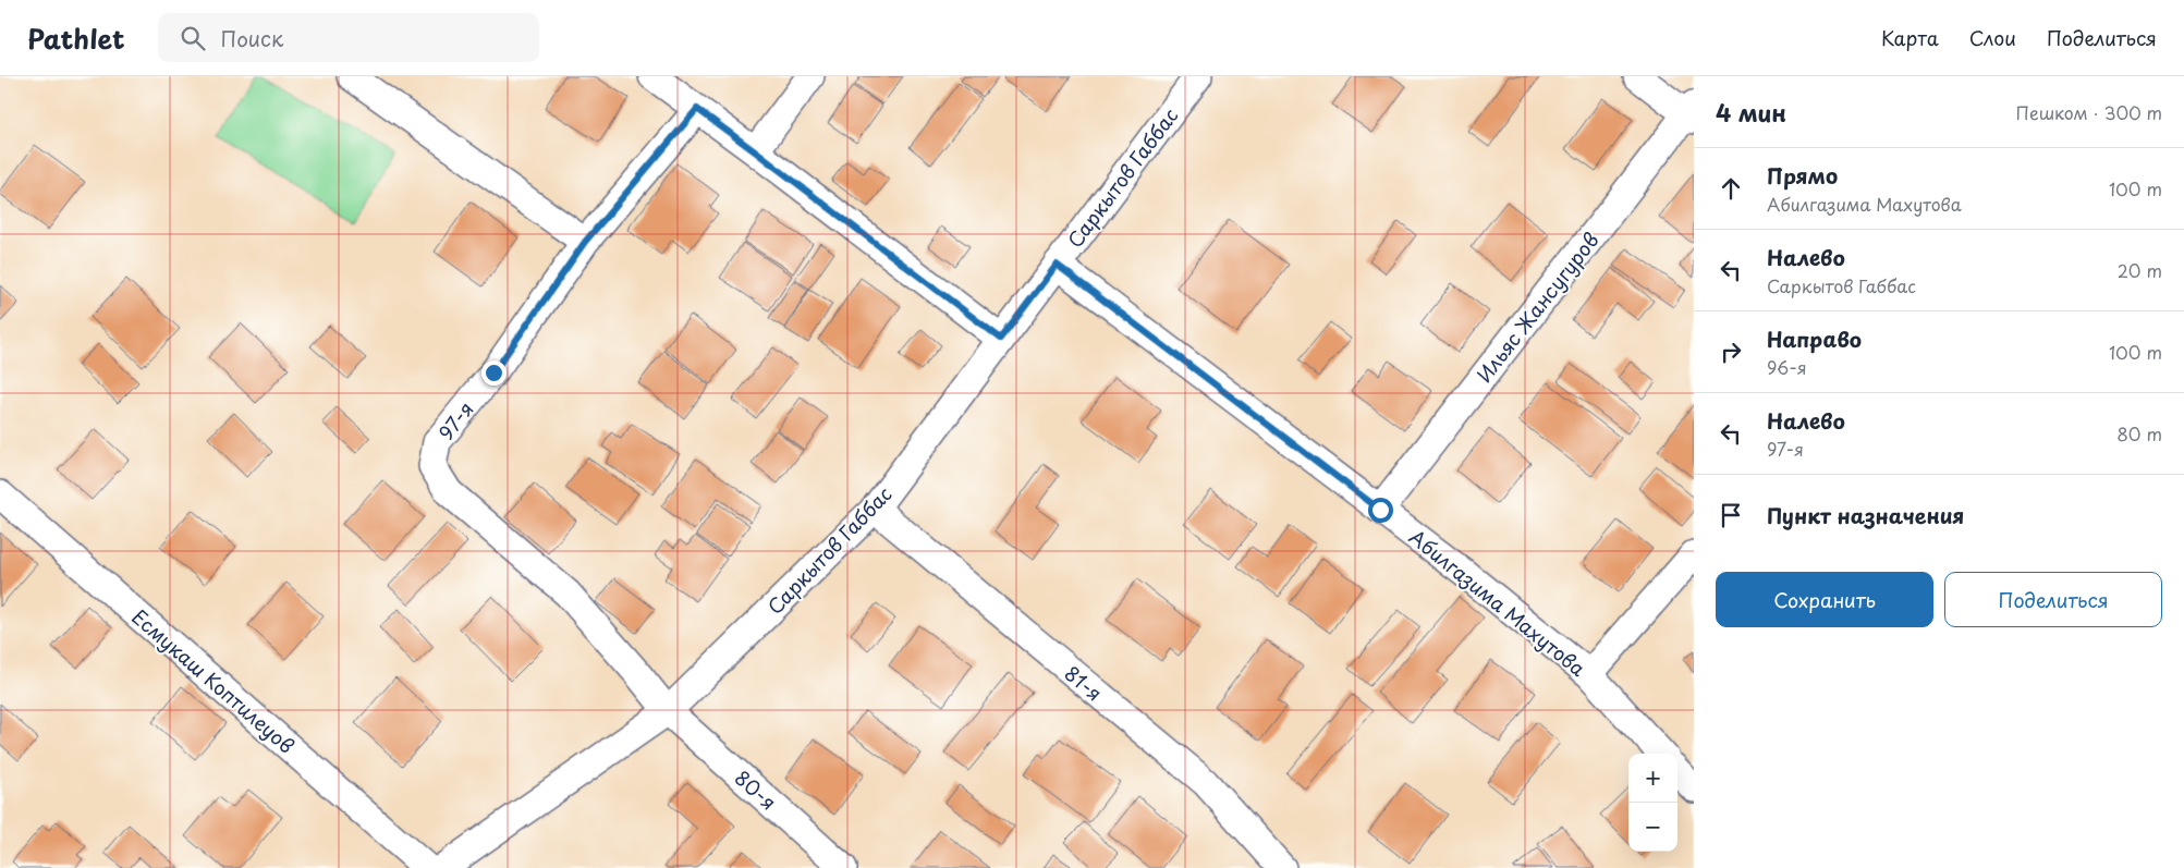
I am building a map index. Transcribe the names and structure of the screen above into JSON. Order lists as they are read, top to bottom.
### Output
{
  "streets": {
    "street": [
      "Саркытов Габбас",
      "Ильяс Жансугуров",
      "97-я",
      "Абилгазима Махутова",
      "Есмукаш Коптилеуов",
      "81-я",
      "80-я"
    ]
  },
  "crossings": [
    ["Саркытов Габбас", "97-я"],
    ["Саркытов Габбас", "Абилгазима Махутова"],
    ["Саркытов Габбас", "81-я"],
    ["Саркытов Габбас", "80-я"],
    ["Ильяс Жансугуров", "Абилгазима Махутова"],
    ["97-я", "80-я"]
  ],
  "page": {
    "header": "Pathlet",
    "search": "Поиск",
    "nav": ["Карта", "Слои", "Поделиться"],
    "heading": ["4 мин", "Пешком · 300 m"],
    "list": [
      ["Прямо", "Абилгазима Махутова", "100 m"],
      ["Налево", "Саркытов Габбас", "20 m"],
      ["Направо", "96-я", "100 m"],
      ["Налево", "97-я", "80 m"],
      "Пункт назначения"
    ],
    "buttons": ["Сохранить", "Поделиться"],
    "map_buttons": ["+", "−"]
  }
}
